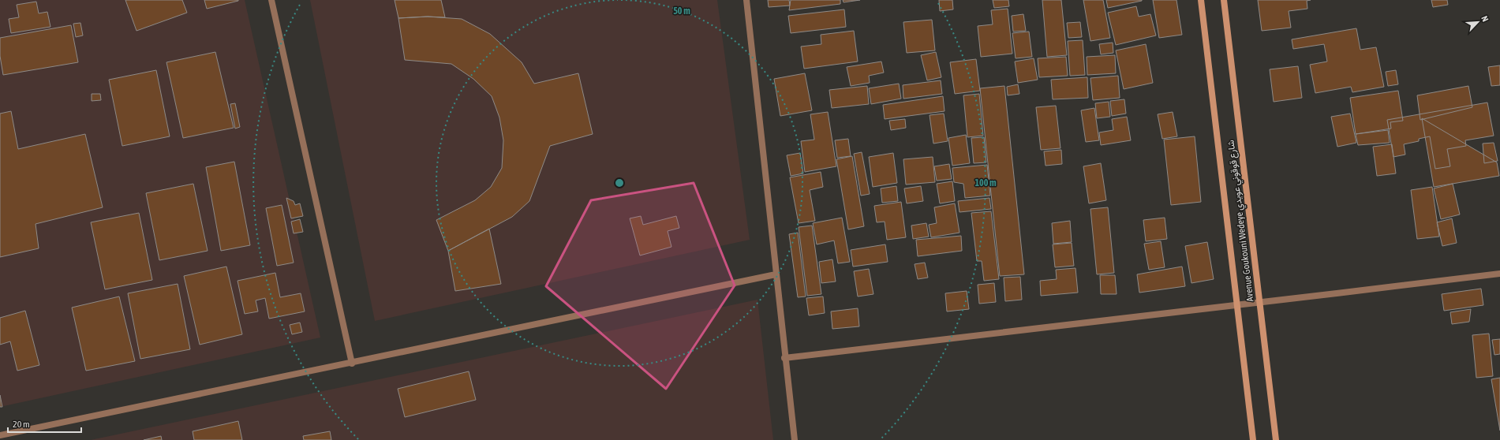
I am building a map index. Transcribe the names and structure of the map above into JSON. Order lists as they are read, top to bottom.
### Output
{
  "streets": {
    "street": ["Avenue Goukouni Wedeye شارع قوقوني عويدي"]
  },
  "scale_bar": "20 m",
  "north": "top right",
  "rings": ["50 m", "100 m"]
}
